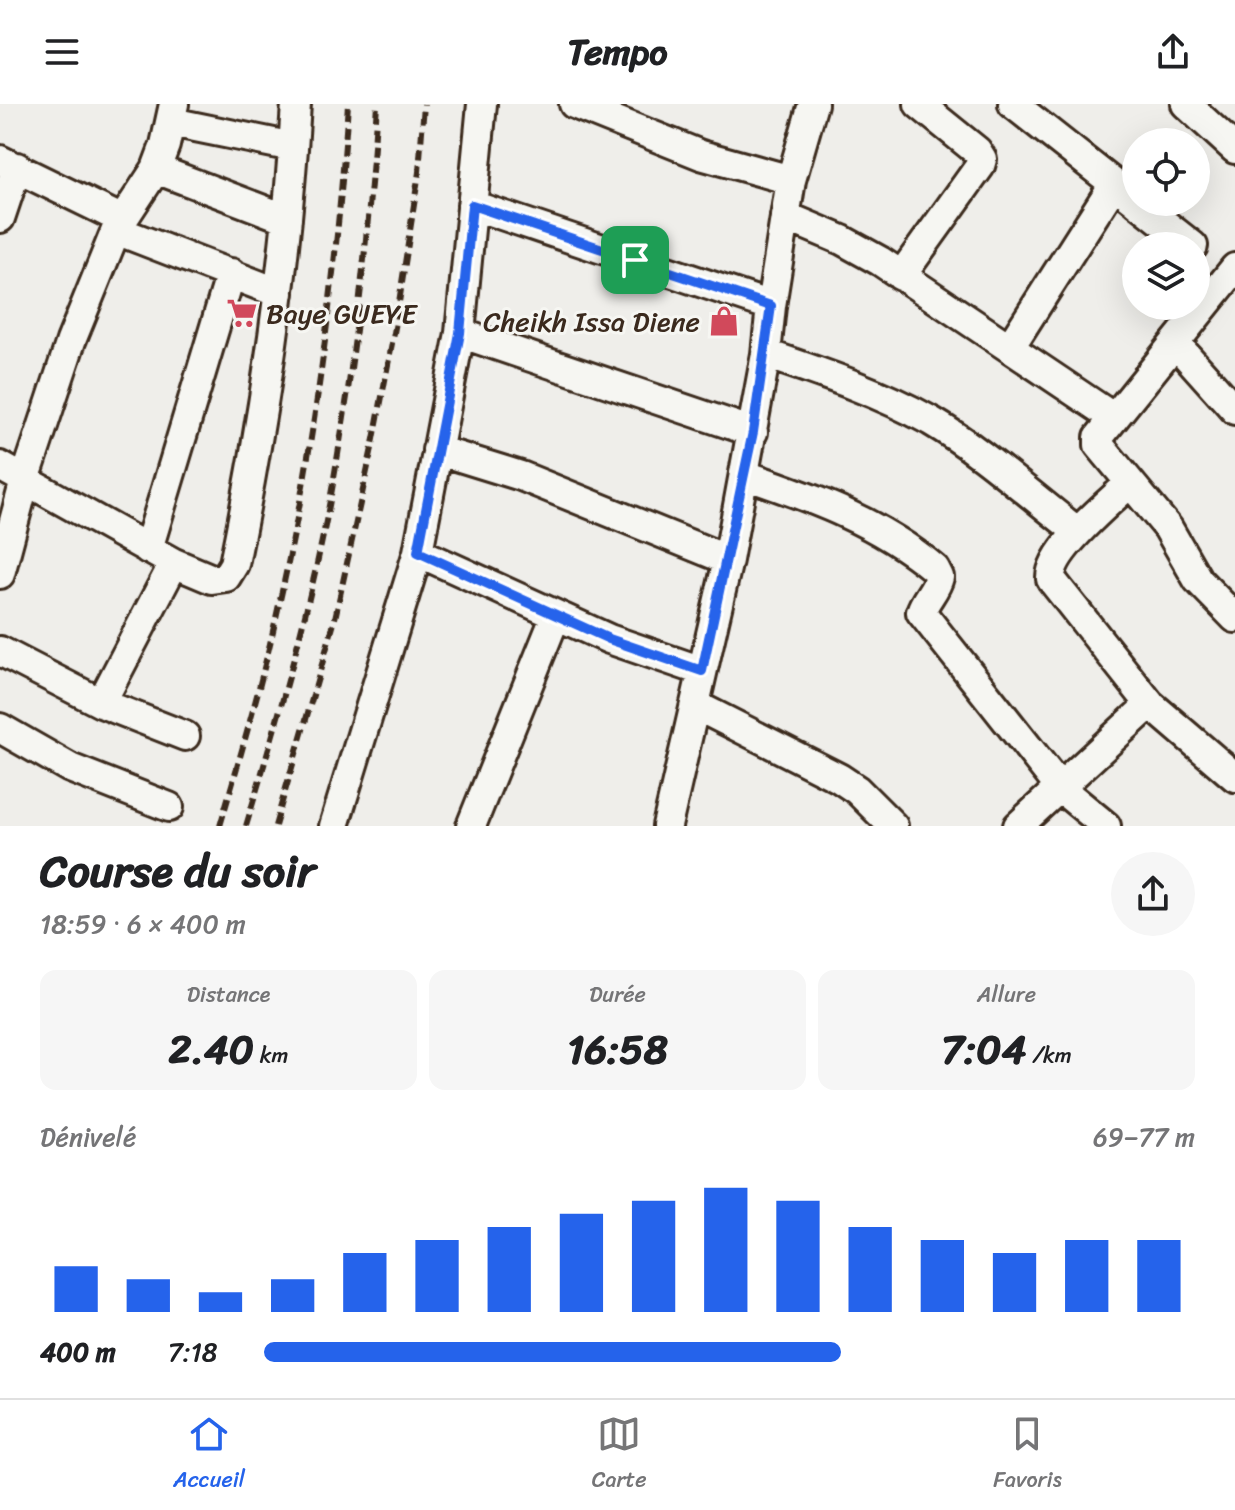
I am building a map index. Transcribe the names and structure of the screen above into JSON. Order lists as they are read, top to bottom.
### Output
{
  "places": {
    "supermarket": ["Baye GUEYE"],
    "shop": ["Cheikh Issa Diene"]
  },
  "page": {
    "header": "Tempo",
    "heading": ["Course du soir", "18:59 · 6 × 400 m"],
    "stats": [
      ["Distance", "2.40 km"],
      ["Durée", "16:58"],
      ["Allure", "7:04 /km"]
    ],
    "chart": ["Dénivelé", "69–77 m"],
    "list": [
      {
        "name": "400 m",
        "note": "7:18"
      }
    ],
    "tabs": ["Accueil", "Carte", "Favoris"]
  }
}
